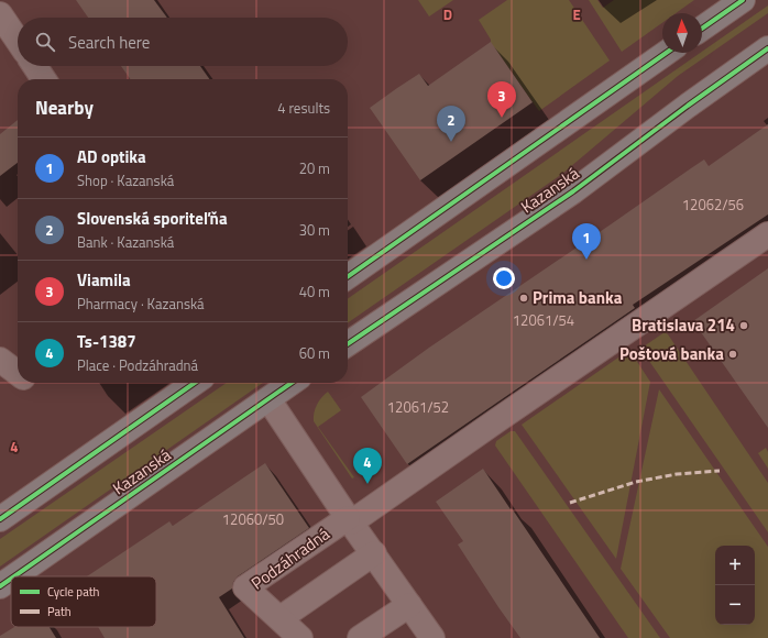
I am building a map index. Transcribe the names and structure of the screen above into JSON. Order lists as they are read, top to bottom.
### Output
{
  "streets": {
    "main road": ["Kazanská"],
    "street": ["Podzáhradná"]
  },
  "places": ["Prima banka", "Bratislava 214", "Poštová banka"],
  "house_numbers": [
    "12062/56",
    "12061/54",
    "12061/52",
    "12060/50"
  ],
  "legend": ["Cycle path", "Path"],
  "north": "top",
  "page": {
    "search": "Search here",
    "heading": ["Nearby", "4 results"],
    "pins": [
      "3",
      "2",
      "1",
      "4"
    ],
    "list": [
      {
        "mark": "1",
        "name": "AD optika",
        "note": "Shop · Kazanská",
        "value": "20 m"
      },
      {
        "mark": "2",
        "name": "Slovenská sporiteľňa",
        "note": "Bank · Kazanská",
        "value": "30 m"
      },
      {
        "mark": "3",
        "name": "Viamila",
        "note": "Pharmacy · Kazanská",
        "value": "40 m"
      },
      {
        "mark": "4",
        "name": "Ts-1387",
        "note": "Place · Podzáhradná",
        "value": "60 m"
      }
    ],
    "map_buttons": ["+", "−"]
  },
  "grid": {
    "columns": ["D", "E"],
    "rows": ["4"]
  }
}
